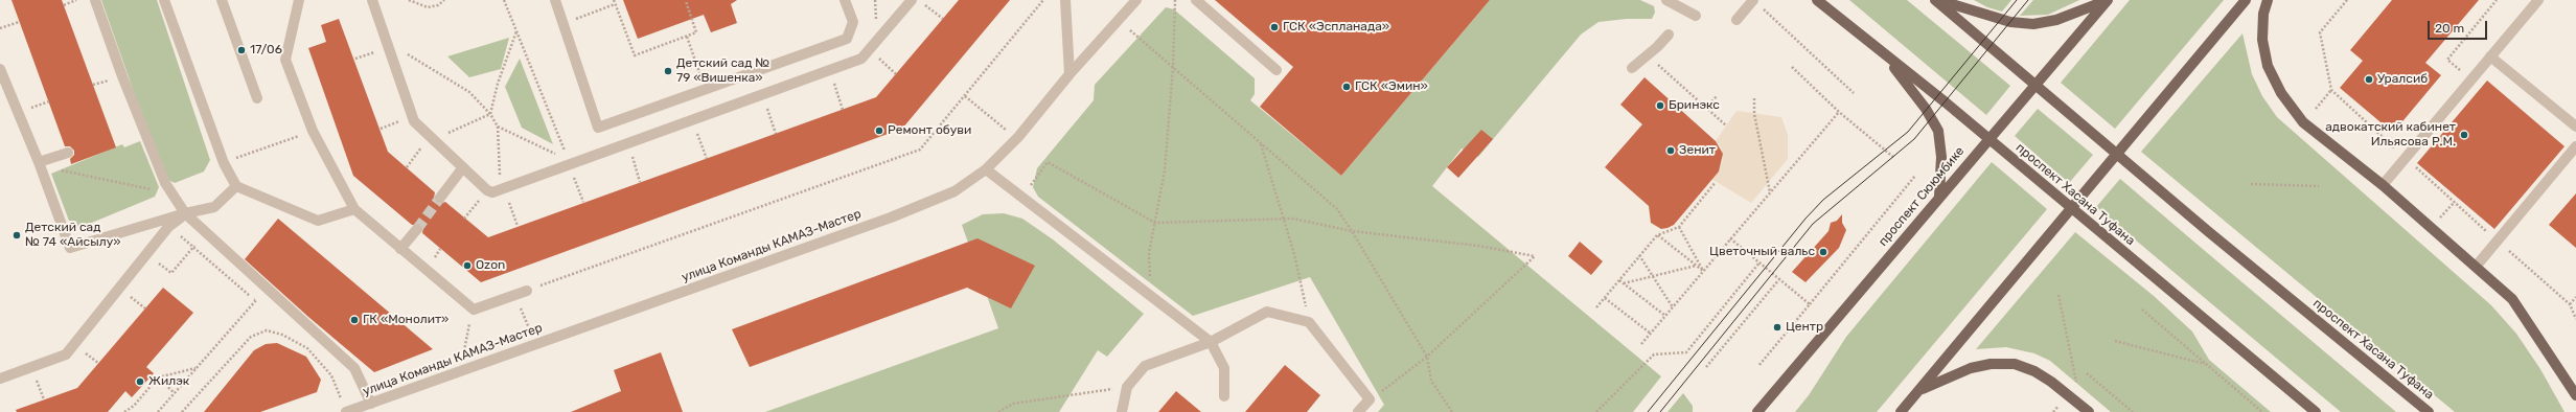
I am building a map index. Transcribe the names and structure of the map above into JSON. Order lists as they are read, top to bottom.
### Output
{
  "streets": {
    "main road": ["проспект Хасана Туфана", "проспект Сююмбике"],
    "street": ["улица Команды КАМАЗ-Мастер"]
  },
  "crossings": [
    ["проспект Хасана Туфана", "проспект Сююмбике"]
  ],
  "places": [
    "ГСК «Эспланада»",
    "17/06",
    "Детский сад № 79 «Вишенка»",
    "Уралсиб",
    "ГСК «Эмин»",
    "Бринэкс",
    "Ремонт обуви",
    "адвокатский кабинет Ильясова Р.М.",
    "Зенит",
    "Детский сад № 74 «Айсылу»",
    "Цветочный вальс",
    "Ozon",
    "ГК «Монолит»",
    "Центр",
    "Жилэк"
  ],
  "scale_bar": "20 m"
}
